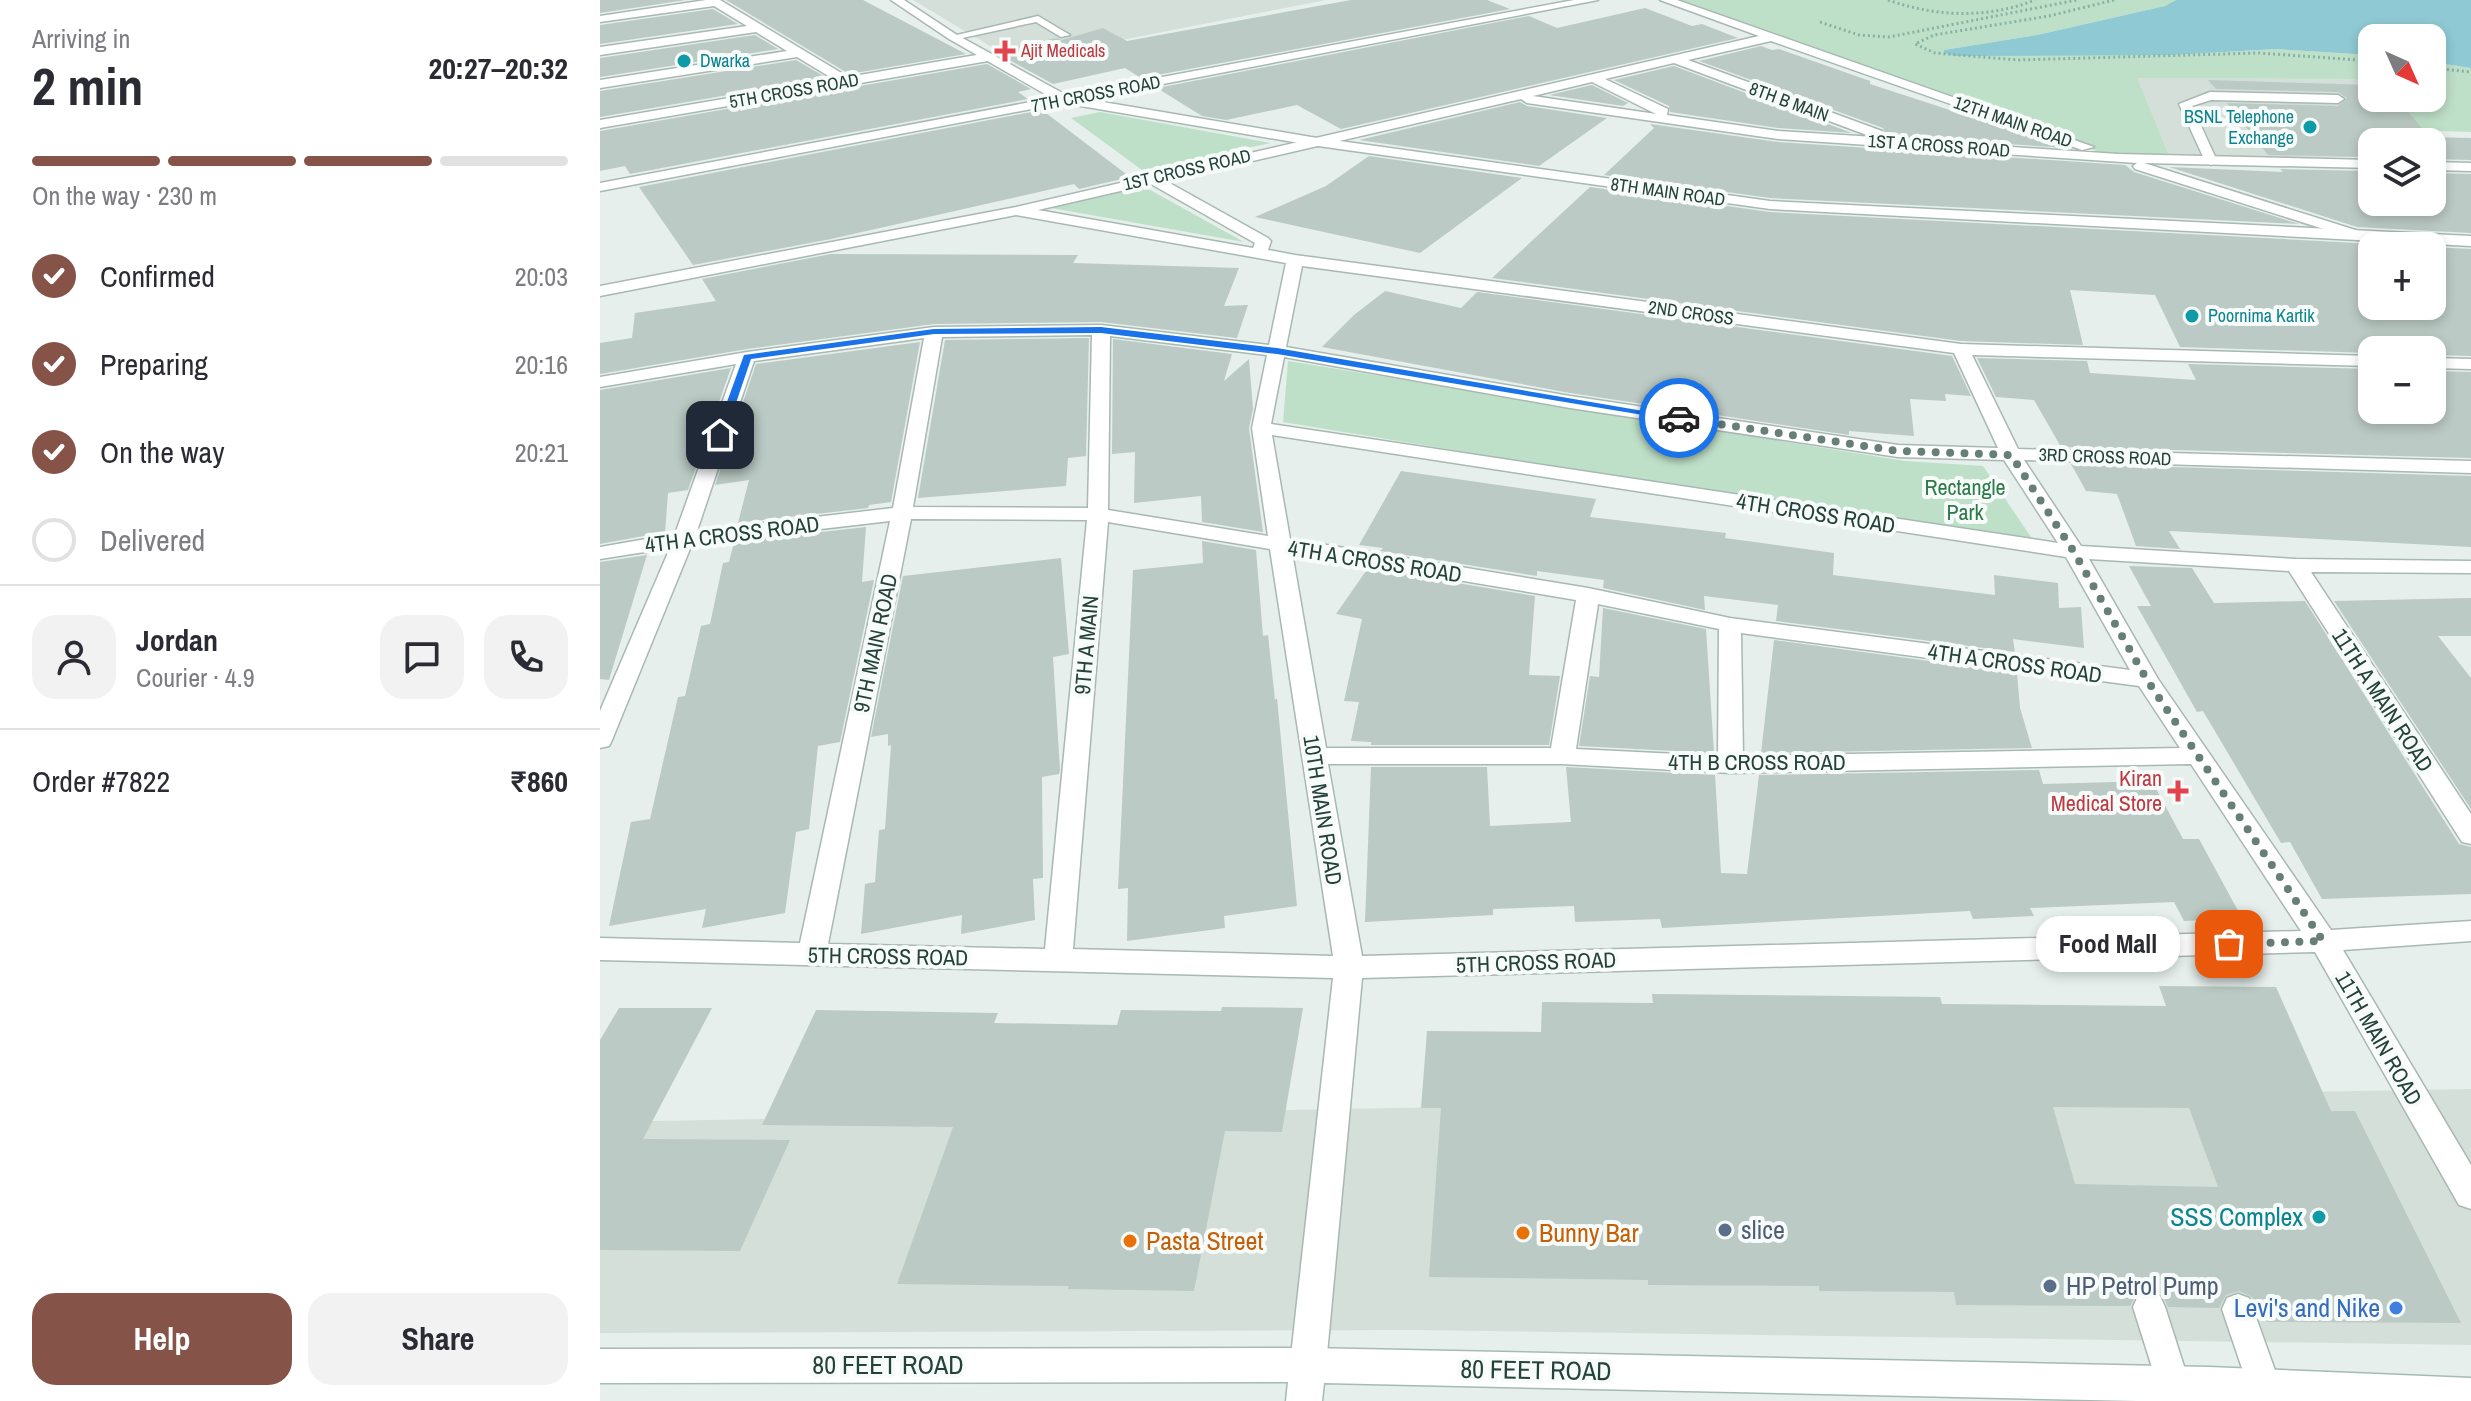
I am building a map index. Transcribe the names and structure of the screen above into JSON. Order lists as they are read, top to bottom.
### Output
{
  "streets": {
    "street": [
      "5TH CROSS ROAD",
      "7TH CROSS ROAD",
      "8TH B MAIN",
      "12TH MAIN ROAD",
      "1ST A CROSS ROAD",
      "1ST CROSS ROAD",
      "8TH MAIN ROAD",
      "2ND CROSS",
      "3RD CROSS ROAD",
      "4TH CROSS ROAD",
      "4TH A CROSS ROAD",
      "9TH MAIN ROAD",
      "9TH A MAIN",
      "11TH A MAIN ROAD",
      "4TH B CROSS ROAD",
      "10TH MAIN ROAD",
      "11TH MAIN ROAD",
      "80 FEET ROAD"
    ]
  },
  "crossings": [
    ["5TH CROSS ROAD", "8TH MAIN ROAD"],
    ["5TH CROSS ROAD", "9TH MAIN ROAD"],
    ["5TH CROSS ROAD", "9TH A MAIN"],
    ["5TH CROSS ROAD", "10TH MAIN ROAD"],
    ["5TH CROSS ROAD", "11TH MAIN ROAD"],
    ["7TH CROSS ROAD", "8TH MAIN ROAD"],
    ["8TH B MAIN", "1ST A CROSS ROAD"],
    ["8TH B MAIN", "1ST CROSS ROAD"],
    ["12TH MAIN ROAD", "1ST A CROSS ROAD"],
    ["12TH MAIN ROAD", "1ST CROSS ROAD"],
    ["1ST A CROSS ROAD", "1ST CROSS ROAD"],
    ["1ST CROSS ROAD", "8TH MAIN ROAD"],
    ["1ST CROSS ROAD", "2ND CROSS"],
    ["2ND CROSS", "10TH MAIN ROAD"],
    ["2ND CROSS", "11TH MAIN ROAD"],
    ["3RD CROSS ROAD", "9TH MAIN ROAD"],
    ["3RD CROSS ROAD", "9TH A MAIN"],
    ["3RD CROSS ROAD", "10TH MAIN ROAD"],
    ["3RD CROSS ROAD", "11TH MAIN ROAD"],
    ["4TH CROSS ROAD", "11TH A MAIN ROAD"],
    ["4TH CROSS ROAD", "10TH MAIN ROAD"],
    ["4TH CROSS ROAD", "11TH MAIN ROAD"],
    ["4TH A CROSS ROAD", "9TH MAIN ROAD"],
    ["4TH A CROSS ROAD", "9TH A MAIN"],
    ["4TH A CROSS ROAD", "10TH MAIN ROAD"],
    ["4TH A CROSS ROAD", "11TH MAIN ROAD"],
    ["4TH B CROSS ROAD", "10TH MAIN ROAD"],
    ["4TH B CROSS ROAD", "11TH MAIN ROAD"],
    ["10TH MAIN ROAD", "80 FEET ROAD"]
  ],
  "parks": ["Rectangle Park"],
  "places": {
    "health": ["Ajit Medicals", "Kiran Medical Store"],
    "other": [
      "Dwarka",
      "BSNL Telephone Exchange",
      "Poornima Kartik",
      "Food Mall",
      "SSS Complex",
      "slice",
      "Bunny Bar",
      "Pasta Street",
      "HP Petrol Pump",
      "Levi's and Nike"
    ]
  },
  "north": "bottom right",
  "page": {
    "heading": ["2 min", "Arriving in", "20:27–20:32"],
    "panel": [
      "Jordan",
      "Courier · 4.9",
      "Order #7822",
      "₹860"
    ],
    "map_buttons": ["+", "−"],
    "bar": "On the way · 230 m",
    "list": [
      ["Confirmed", "20:03"],
      ["Preparing", "20:16"],
      ["On the way", "20:21"],
      "Delivered"
    ],
    "bubble": "Food Mall",
    "buttons": ["Help", "Share"]
  }
}
